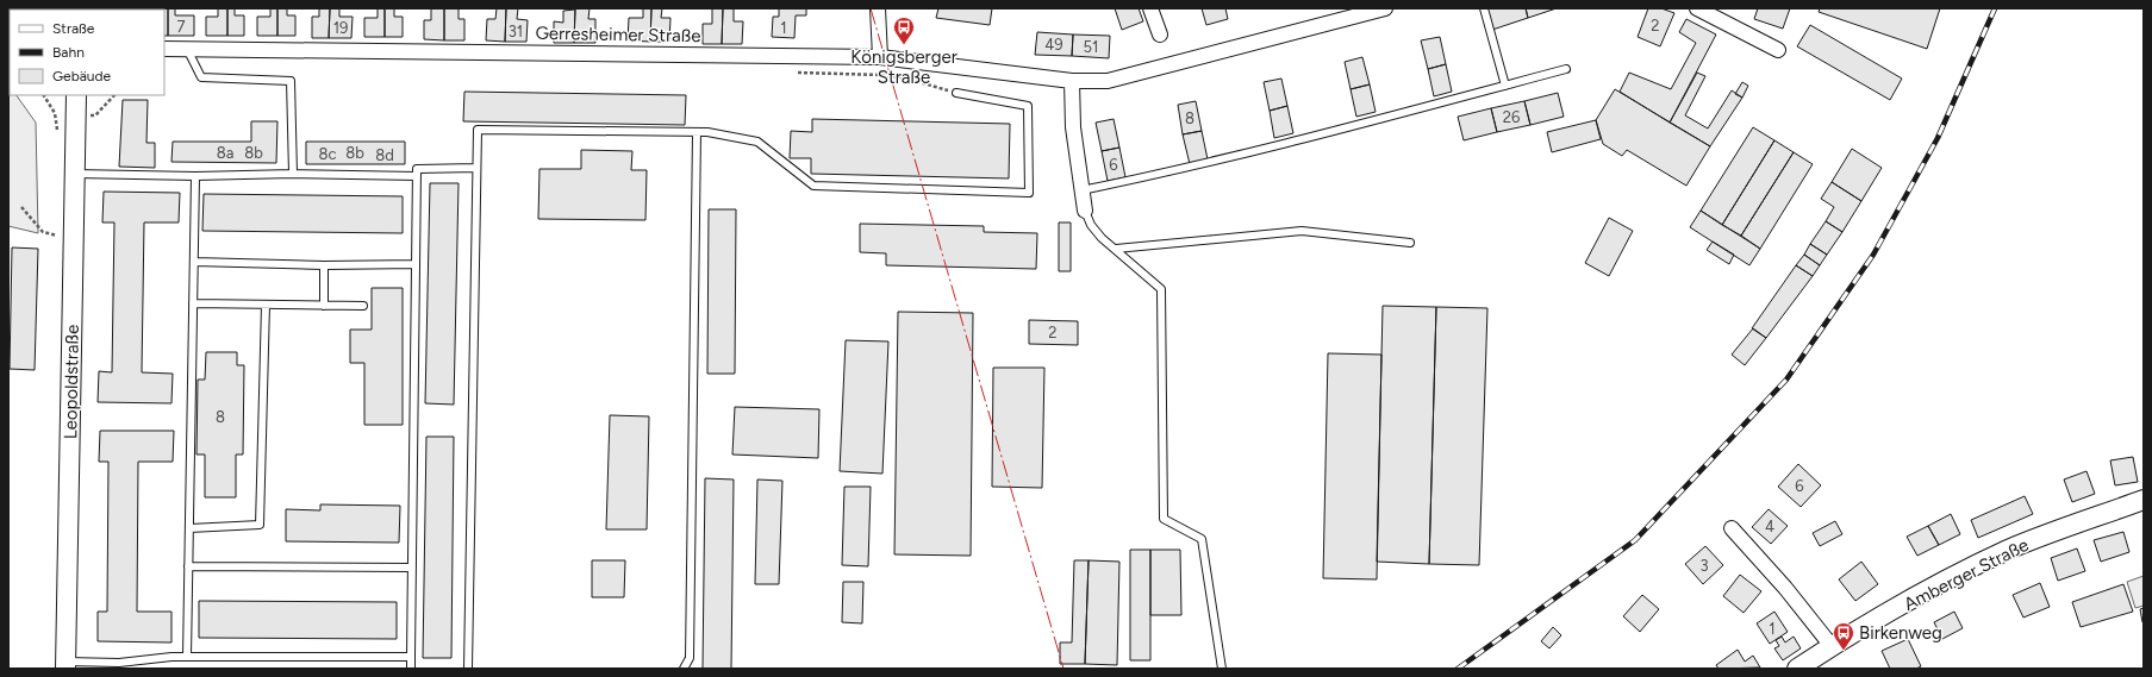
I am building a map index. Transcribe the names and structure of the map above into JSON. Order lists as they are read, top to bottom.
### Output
{
  "streets": {
    "street": ["Gerresheimer Straße", "Leopoldstraße", "Amberger Straße"]
  },
  "places": {
    "bus stop": ["Königsberger Straße", "Birkenweg"]
  },
  "house_numbers": [
    "2",
    "7",
    "19",
    "1",
    "31",
    "49",
    "51",
    "26",
    "8",
    "8a",
    "8b",
    "8b",
    "8c",
    "8d",
    "6",
    "2",
    "8",
    "6",
    "4",
    "3",
    "1"
  ],
  "legend": ["Straße", "Bahn", "Gebäude"]
}
